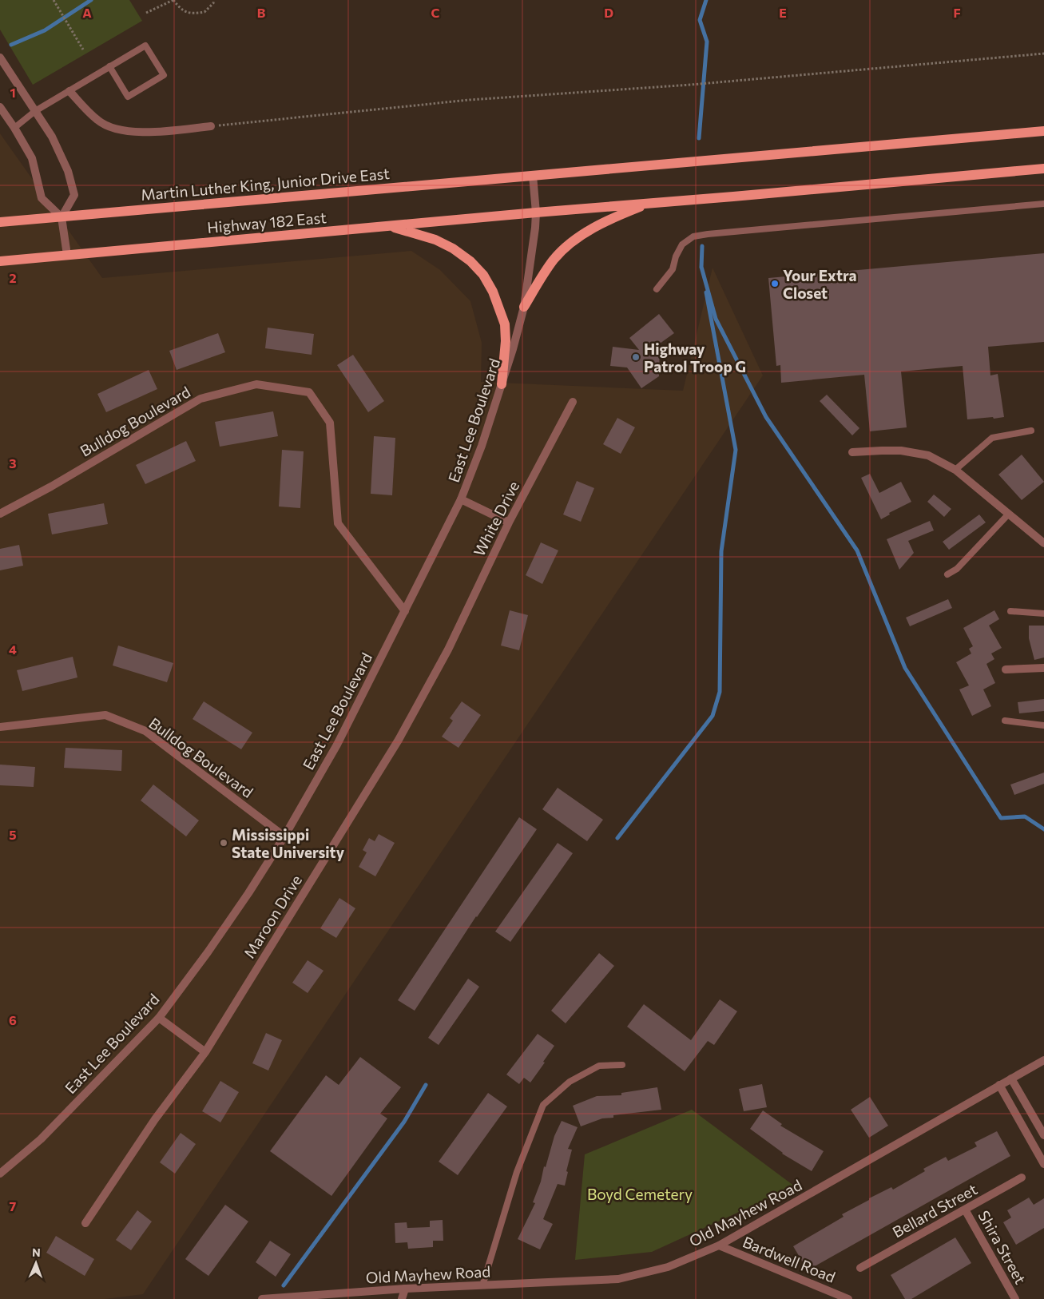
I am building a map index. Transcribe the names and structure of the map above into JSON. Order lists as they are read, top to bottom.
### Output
{
  "streets": {
    "main road": ["Martin Luther King, Junior Drive East", "Highway 182 East"],
    "street": [
      "East Lee Boulevard",
      "Bulldog Boulevard",
      "White Drive",
      "Maroon Drive",
      "Bellard Street",
      "Old Mayhew Road",
      "Shira Street",
      "Bardwell Road"
    ]
  },
  "crossings": [
    ["Martin Luther King, Junior Drive East", "East Lee Boulevard"],
    ["Highway 182 East", "East Lee Boulevard"],
    ["East Lee Boulevard", "Bulldog Boulevard"],
    ["White Drive", "Maroon Drive"],
    ["Bellard Street", "Shira Street"],
    ["Old Mayhew Road", "Bardwell Road"]
  ],
  "parks": ["Boyd Cemetery"],
  "places": ["Your Extra Closet", "Highway Patrol Troop G", "Mississippi State University"],
  "north": "top",
  "grid": {
    "columns": [
      "A",
      "B",
      "C",
      "D",
      "E",
      "F"
    ],
    "rows": [
      "1",
      "2",
      "3",
      "4",
      "5",
      "6",
      "7"
    ]
  }
}
